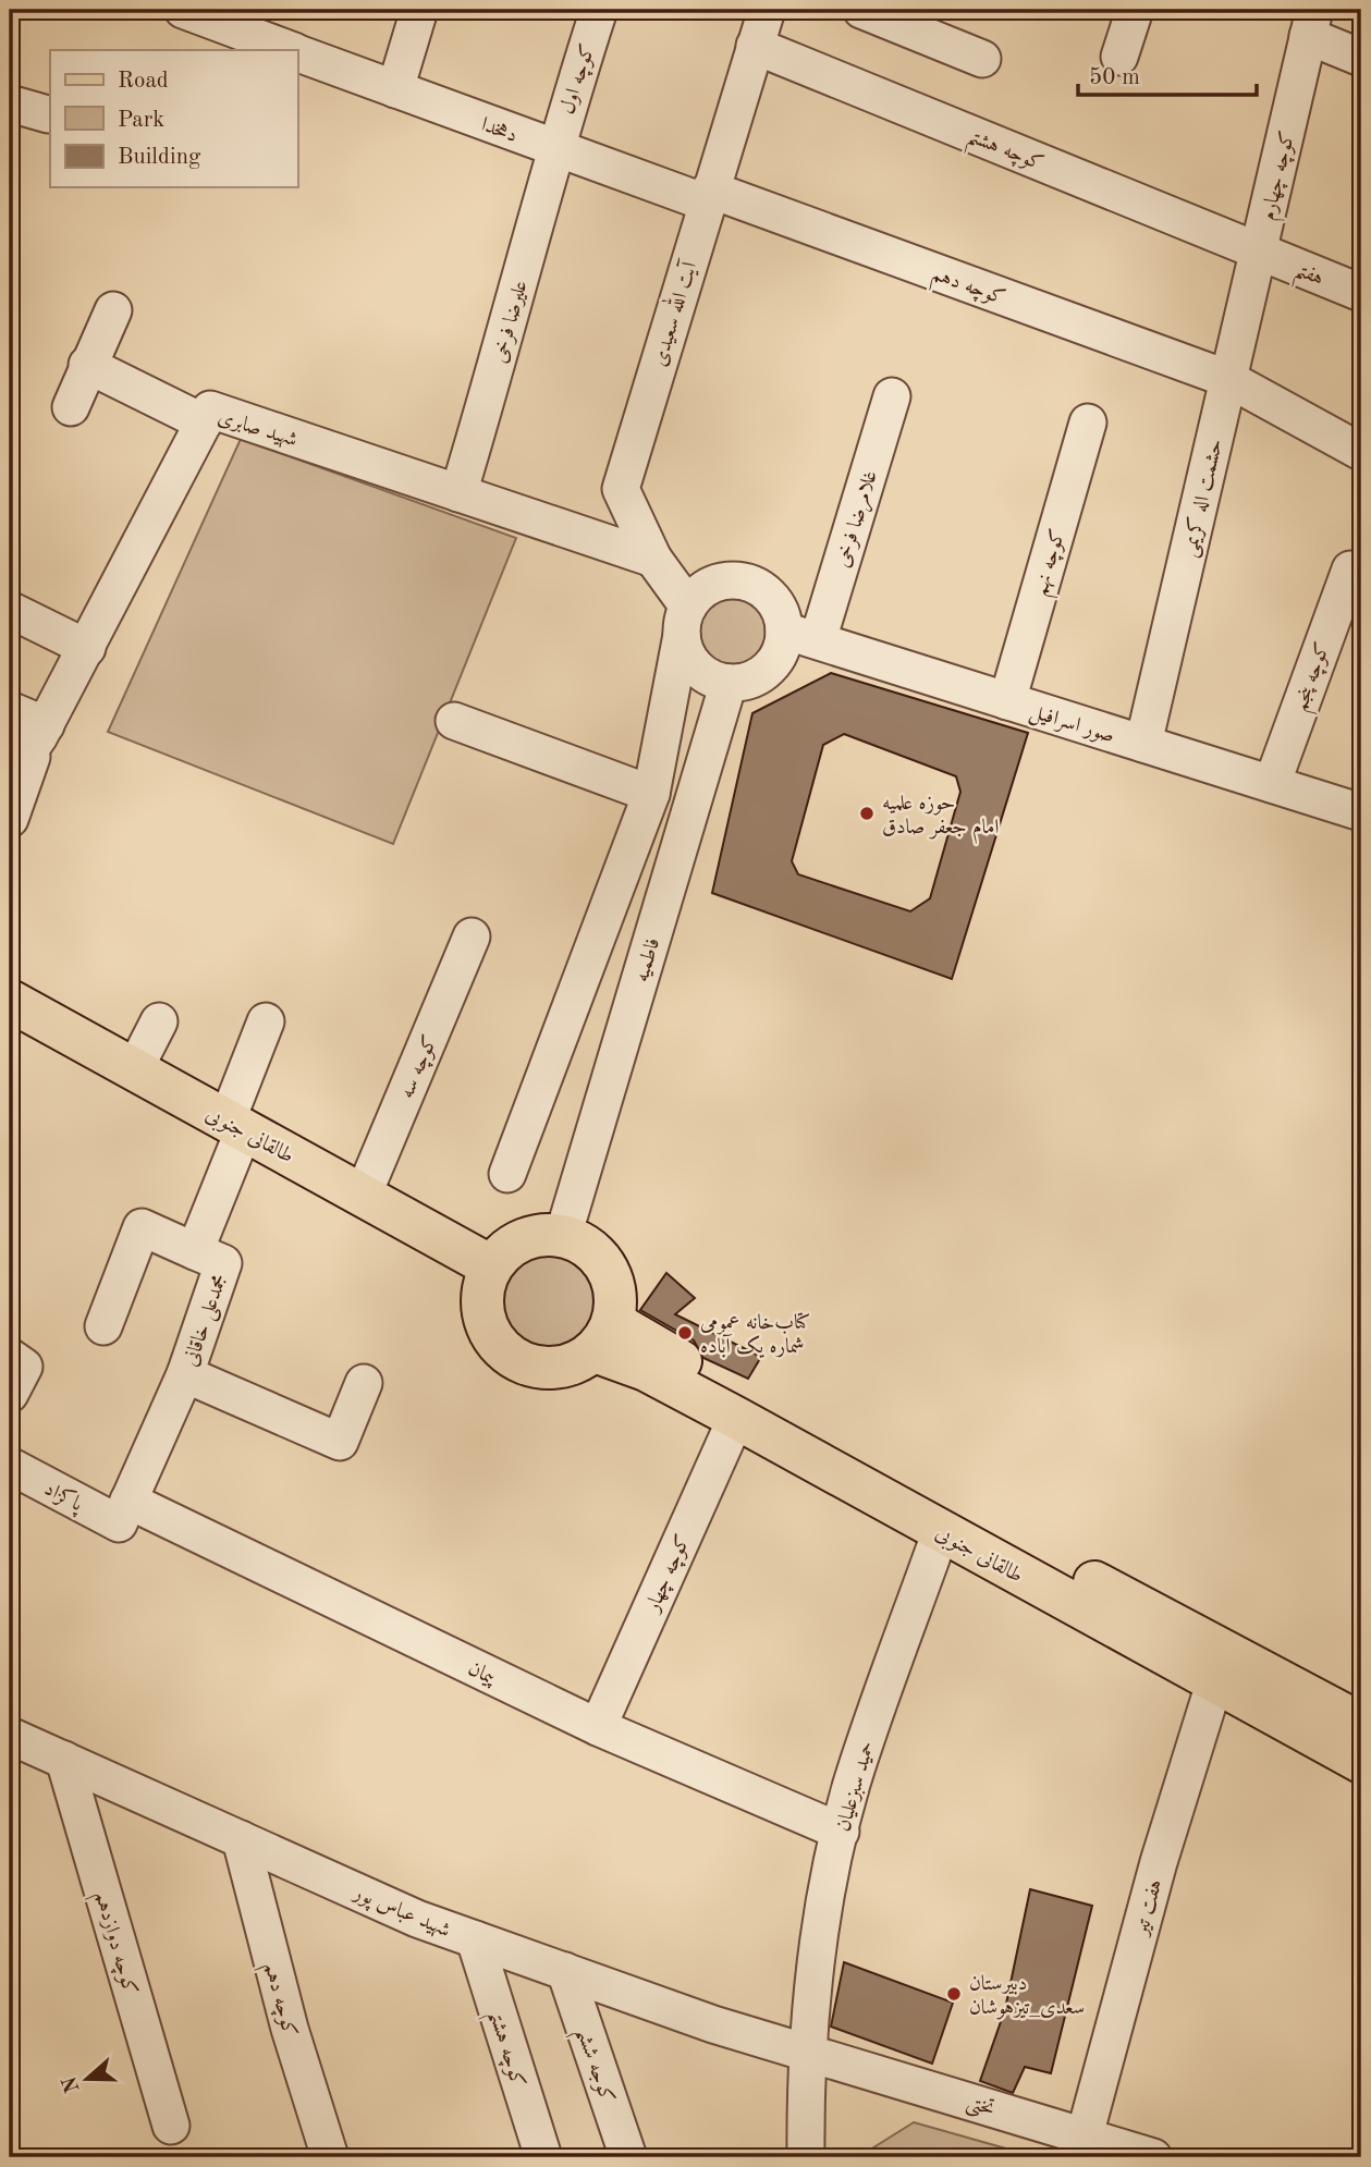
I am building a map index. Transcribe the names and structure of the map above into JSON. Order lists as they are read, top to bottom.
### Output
{
  "streets": {
    "main road": ["طالقانی جنوبی"],
    "street": [
      "کوچه اول",
      "دهخدا",
      "کوچه هشتم",
      "کوچه چهارم",
      "هفتم",
      "کوچه دهم",
      "آیت الله سعیدی",
      "علیرضا فرخی",
      "شهید صابری",
      "حشمت اله کریمی",
      "غلامرضا فرخی",
      "کوچه نهم",
      "کوچه پنجم",
      "صور اسرافیل",
      "فاطمیه",
      "کوچه سه",
      "مجمدعلی خاقانی",
      "پاکزاد",
      "کوچه چهار",
      "پیمان",
      "حمید سبزعلیان",
      "هفت تیر",
      "شهید عباس پور",
      "کوچه دوازدهم",
      "کوجه ششم",
      "تختی"
    ]
  },
  "crossings": [
    ["کوچه اول", "دهخدا"],
    ["کوچه اول", "علیرضا فرخی"],
    ["دهخدا", "کوچه دهم"],
    ["دهخدا", "آیت الله سعیدی"],
    ["دهخدا", "علیرضا فرخی"],
    ["کوچه هشتم", "کوچه چهارم"],
    ["کوچه هشتم", "هفتم"],
    ["کوچه هشتم", "آیت الله سعیدی"],
    ["کوچه هشتم", "حشمت اله کریمی"],
    ["کوچه هشتم", "شهید عباس پور"],
    ["کوچه چهارم", "هفتم"],
    ["کوچه چهارم", "حشمت اله کریمی"],
    ["هفتم", "حشمت اله کریمی"],
    ["کوچه دهم", "آیت الله سعیدی"],
    ["کوچه دهم", "حشمت اله کریمی"],
    ["کوچه دهم", "شهید عباس پور"],
    ["آیت الله سعیدی", "شهید صابری"],
    ["آیت الله سعیدی", "غلامرضا فرخی"],
    ["آیت الله سعیدی", "صور اسرافیل"],
    ["آیت الله سعیدی", "فاطمیه"],
    ["علیرضا فرخی", "شهید صابری"],
    ["حشمت اله کریمی", "صور اسرافیل"],
    ["غلامرضا فرخی", "صور اسرافیل"],
    ["غلامرضا فرخی", "فاطمیه"],
    ["کوچه نهم", "صور اسرافیل"],
    ["کوچه پنجم", "صور اسرافیل"],
    ["صور اسرافیل", "فاطمیه"],
    ["فاطمیه", "طالقانی جنوبی"],
    ["کوچه سه", "طالقانی جنوبی"],
    ["طالقانی جنوبی", "مجمدعلی خاقانی"],
    ["طالقانی جنوبی", "کوچه چهار"],
    ["طالقانی جنوبی", "حمید سبزعلیان"],
    ["طالقانی جنوبی", "هفت تیر"],
    ["مجمدعلی خاقانی", "پاکزاد"],
    ["مجمدعلی خاقانی", "پیمان"],
    ["پاکزاد", "پیمان"],
    ["کوچه چهار", "پیمان"],
    ["پیمان", "حمید سبزعلیان"],
    ["حمید سبزعلیان", "شهید عباس پور"],
    ["حمید سبزعلیان", "تختی"],
    ["هفت تیر", "تختی"],
    ["شهید عباس پور", "کوچه دوازدهم"],
    ["شهید عباس پور", "کوجه ششم"],
    ["شهید عباس پور", "تختی"]
  ],
  "places": ["حوزه علمیه امام جعفر صادق", "کتاب‌خانه عمومی شماره یک آباده", "دبیرستان سعدی_تیزهوشان"],
  "legend": ["Road", "Park", "Building"],
  "scale_bar": "50 m",
  "north": "left"
}
